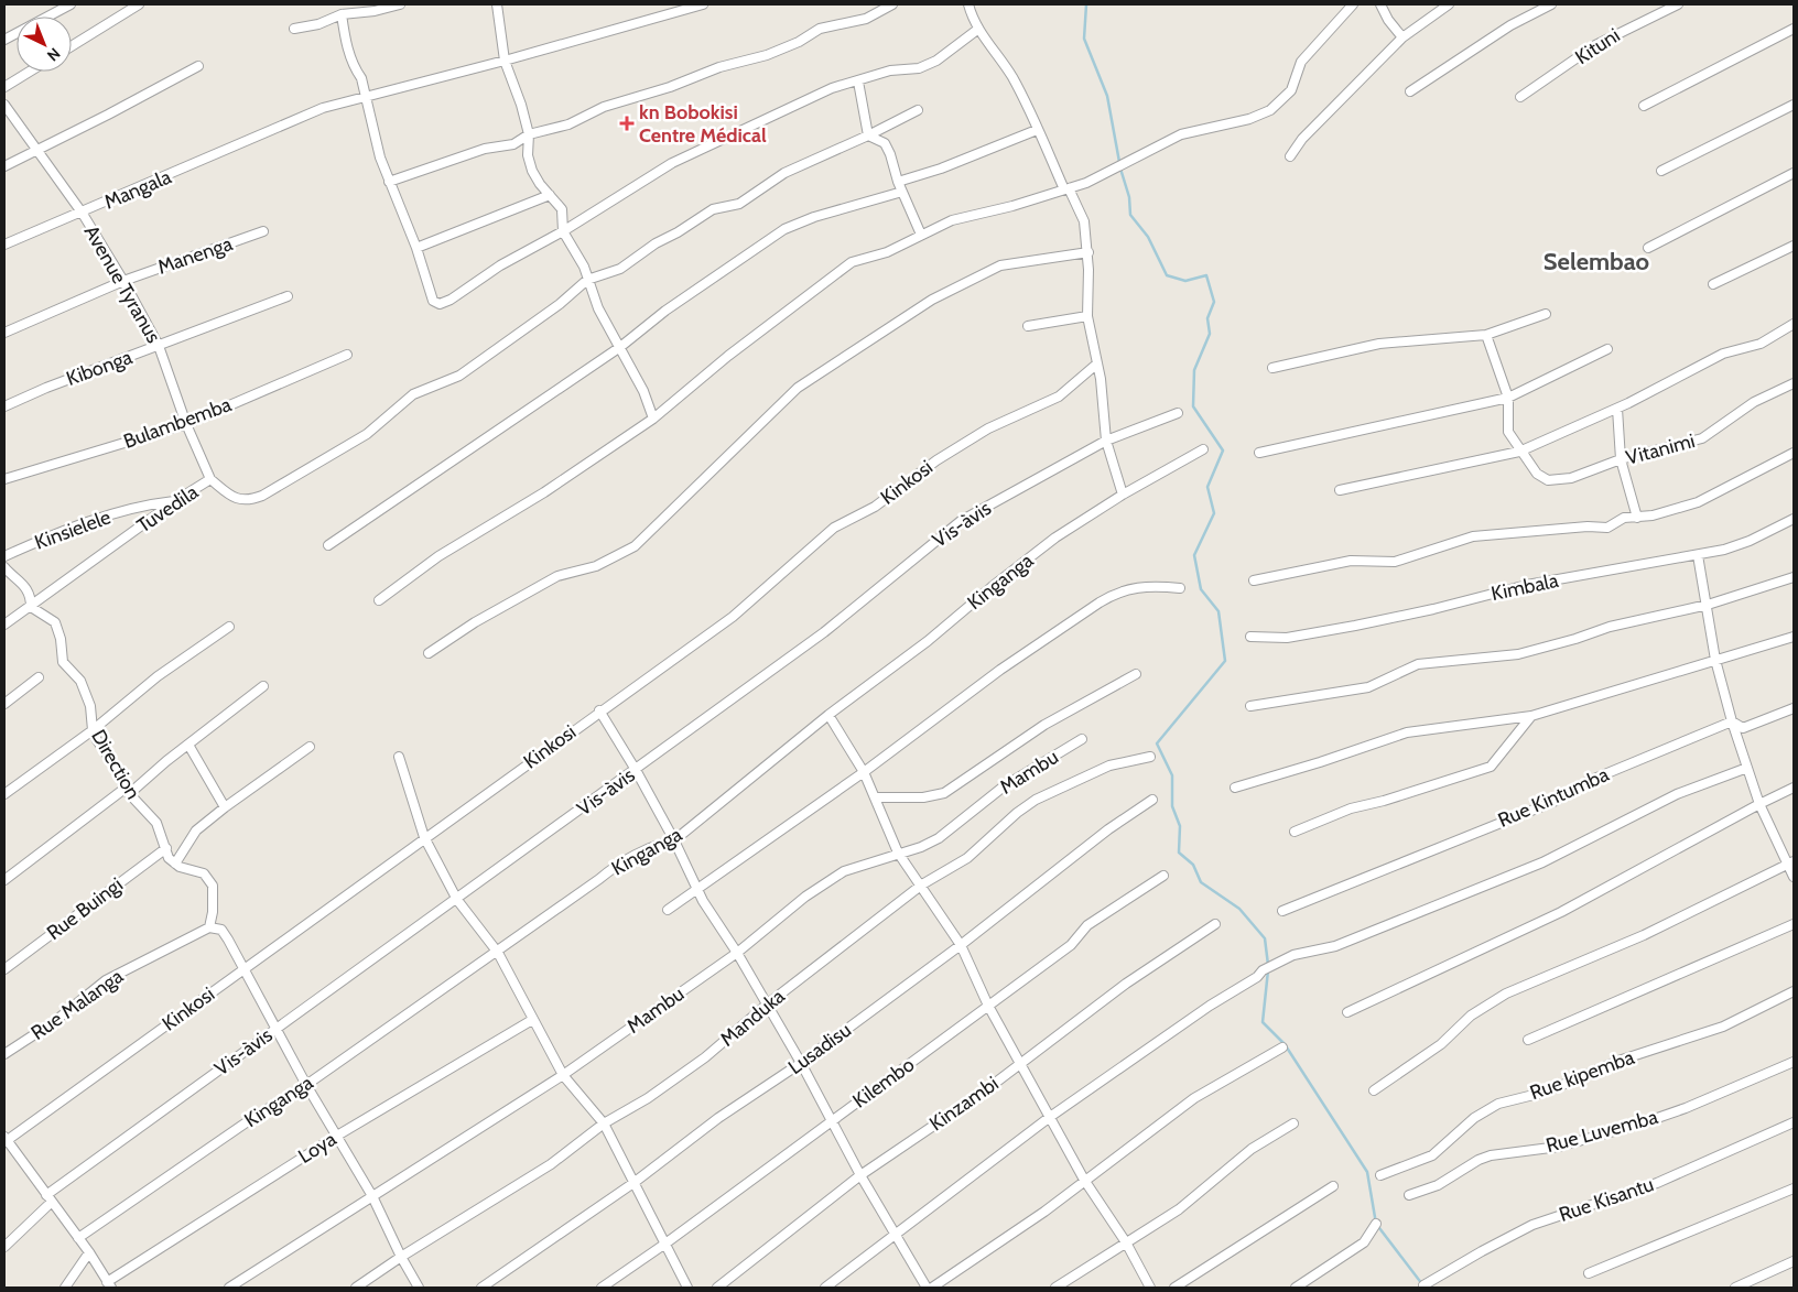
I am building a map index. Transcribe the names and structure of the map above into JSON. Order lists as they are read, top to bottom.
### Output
{
  "streets": {
    "street": [
      "Kituni",
      "Mangala",
      "Manenga",
      "Avenue Tyranus",
      "Kibonga",
      "Bulambemba",
      "Vitanimi",
      "Kinkosi",
      "Tuvedila",
      "Vis-àvis",
      "Kinsielele",
      "Kinganga",
      "Kimbala",
      "Direction",
      "Mambu",
      "Rue Kintumba",
      "Rue Buingi",
      "Rue Malanga",
      "Manduka",
      "Lusadisu",
      "Rue kipemba",
      "Kilembo",
      "Kinzambi",
      "Rue Luvemba",
      "Loya",
      "Rue Kisantu"
    ]
  },
  "crossings": [
    ["Mangala", "Avenue Tyranus"],
    ["Manenga", "Avenue Tyranus"],
    ["Avenue Tyranus", "Kibonga"],
    ["Avenue Tyranus", "Bulambemba"],
    ["Avenue Tyranus", "Tuvedila"],
    ["Tuvedila", "Kinsielele"],
    ["Tuvedila", "Direction"],
    ["Direction", "Rue Buingi"]
  ],
  "districts": ["Selembao"],
  "places": {
    "health": ["kn Bobokisi Centre Médical"]
  },
  "north": "bottom right"
}
